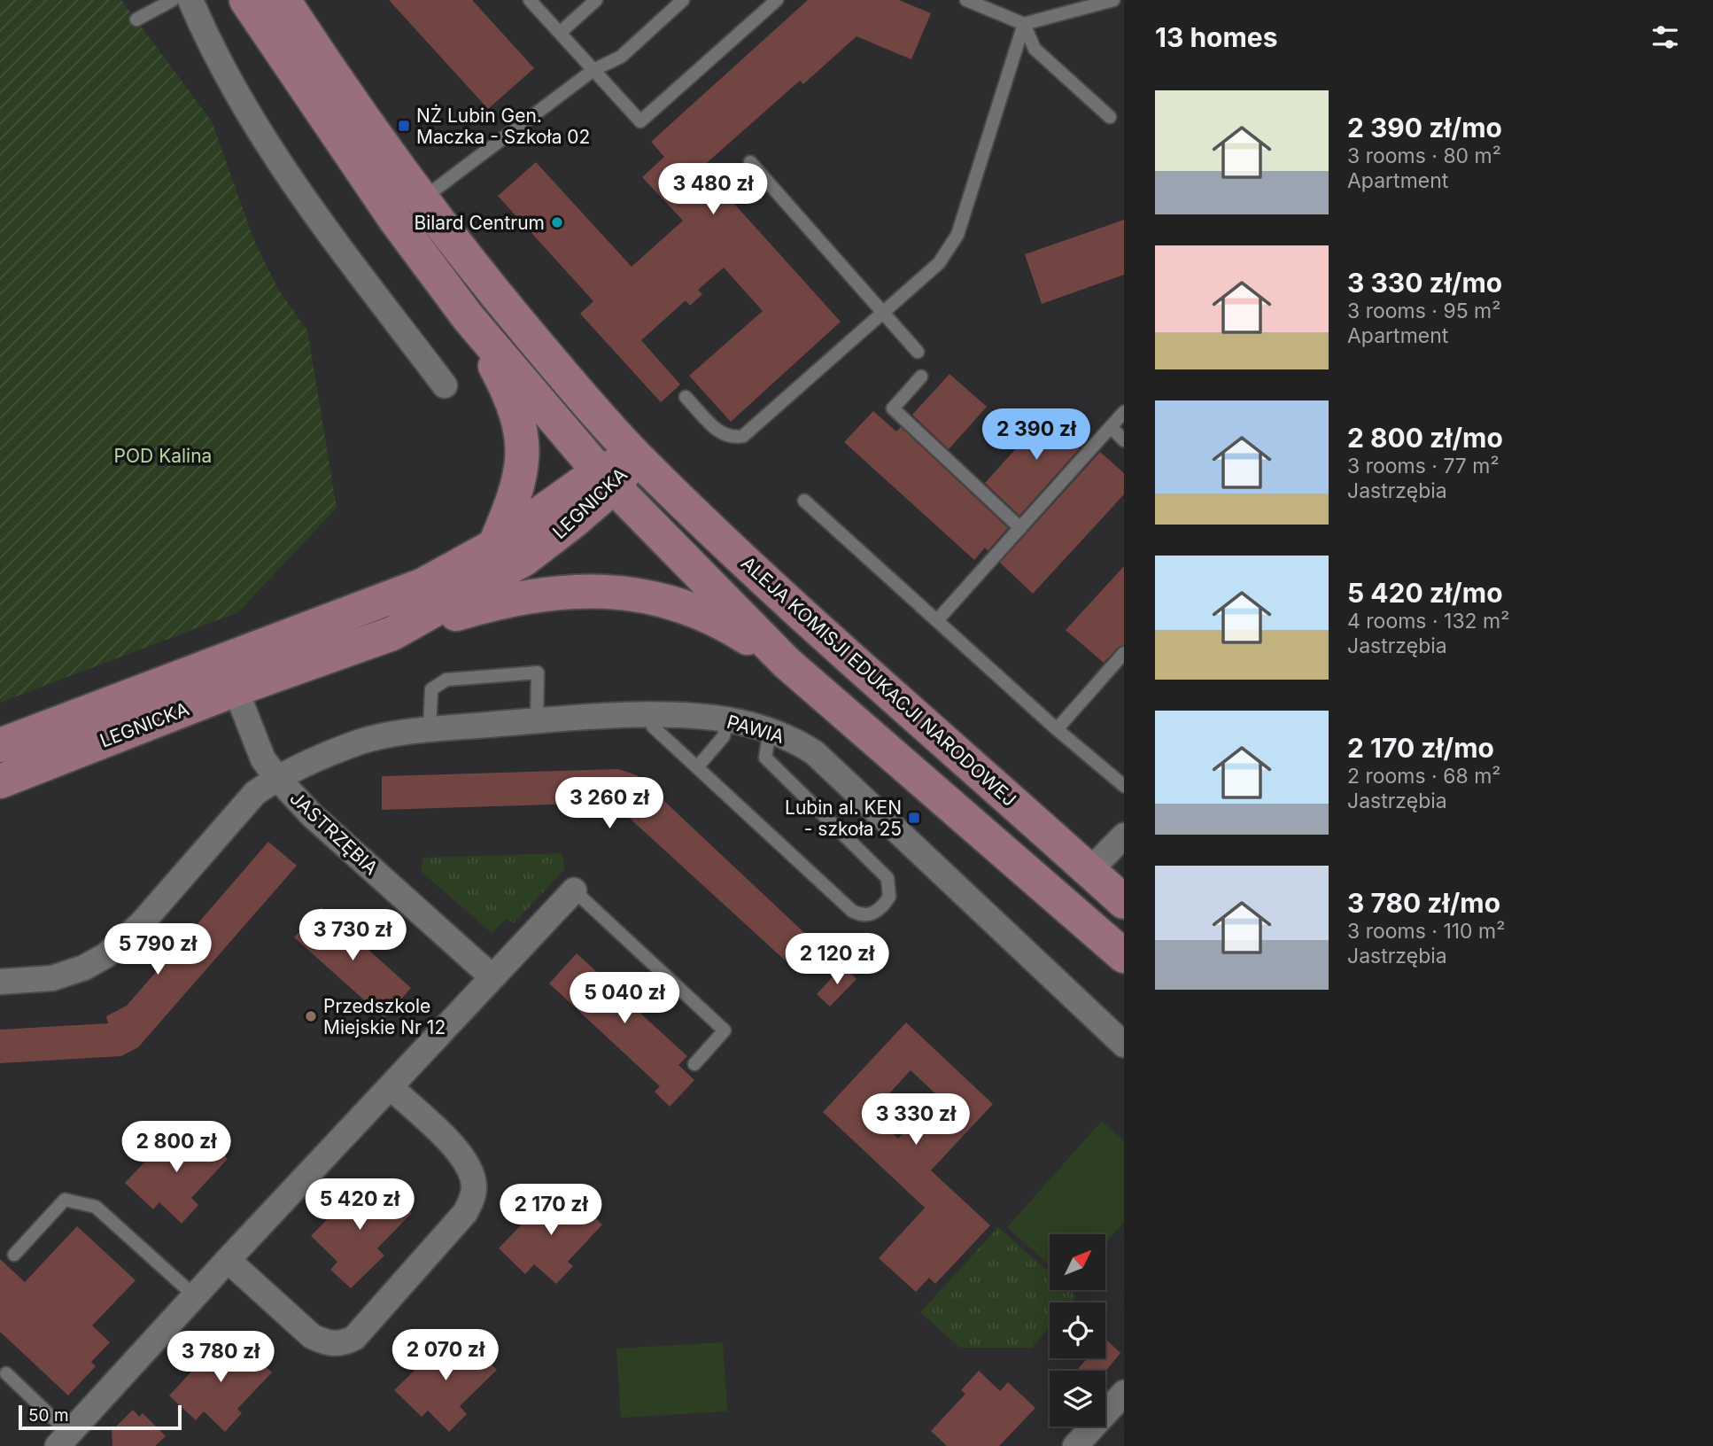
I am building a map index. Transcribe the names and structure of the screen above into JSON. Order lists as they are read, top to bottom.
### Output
{
  "streets": {
    "main road": ["LEGNICKA", "ALEJA KOMISJI EDUKACJI NARODOWEJ"],
    "street": ["PAWIA", "JASTRZĘBIA"]
  },
  "crossings": [
    ["LEGNICKA", "ALEJA KOMISJI EDUKACJI NARODOWEJ"],
    ["LEGNICKA", "JASTRZĘBIA"],
    ["PAWIA", "JASTRZĘBIA"]
  ],
  "parks": ["POD Kalina"],
  "places": {
    "transit": ["NŻ Lubin Gen. Maczka - Szkoła 02", "Lubin al. KEN - szkoła 25"],
    "other": ["Bilard Centrum", "Przedszkole Miejskie Nr 12"]
  },
  "scale_bar": "50 m",
  "north": "top right",
  "page": {
    "heading": "13 homes",
    "list": [
      {
        "name": "2 390 zł/mo",
        "note": "3 rooms · 80 m² · Apartment"
      },
      {
        "name": "3 330 zł/mo",
        "note": "3 rooms · 95 m² · Apartment"
      },
      {
        "name": "2 800 zł/mo",
        "note": "3 rooms · 77 m² · Jastrzębia"
      },
      {
        "name": "5 420 zł/mo",
        "note": "4 rooms · 132 m² · Jastrzębia"
      },
      {
        "name": "2 170 zł/mo",
        "note": "2 rooms · 68 m² · Jastrzębia"
      },
      {
        "name": "3 780 zł/mo",
        "note": "3 rooms · 110 m² · Jastrzębia"
      }
    ],
    "price": [
      "3 480 zł",
      "2 390 zł",
      "3 260 zł",
      "3 730 zł",
      "5 790 zł",
      "2 120 zł",
      "5 040 zł",
      "3 330 zł",
      "2 800 zł",
      "5 420 zł",
      "2 170 zł",
      "2 070 zł",
      "3 780 zł"
    ],
    "scale": "50 m"
  }
}
